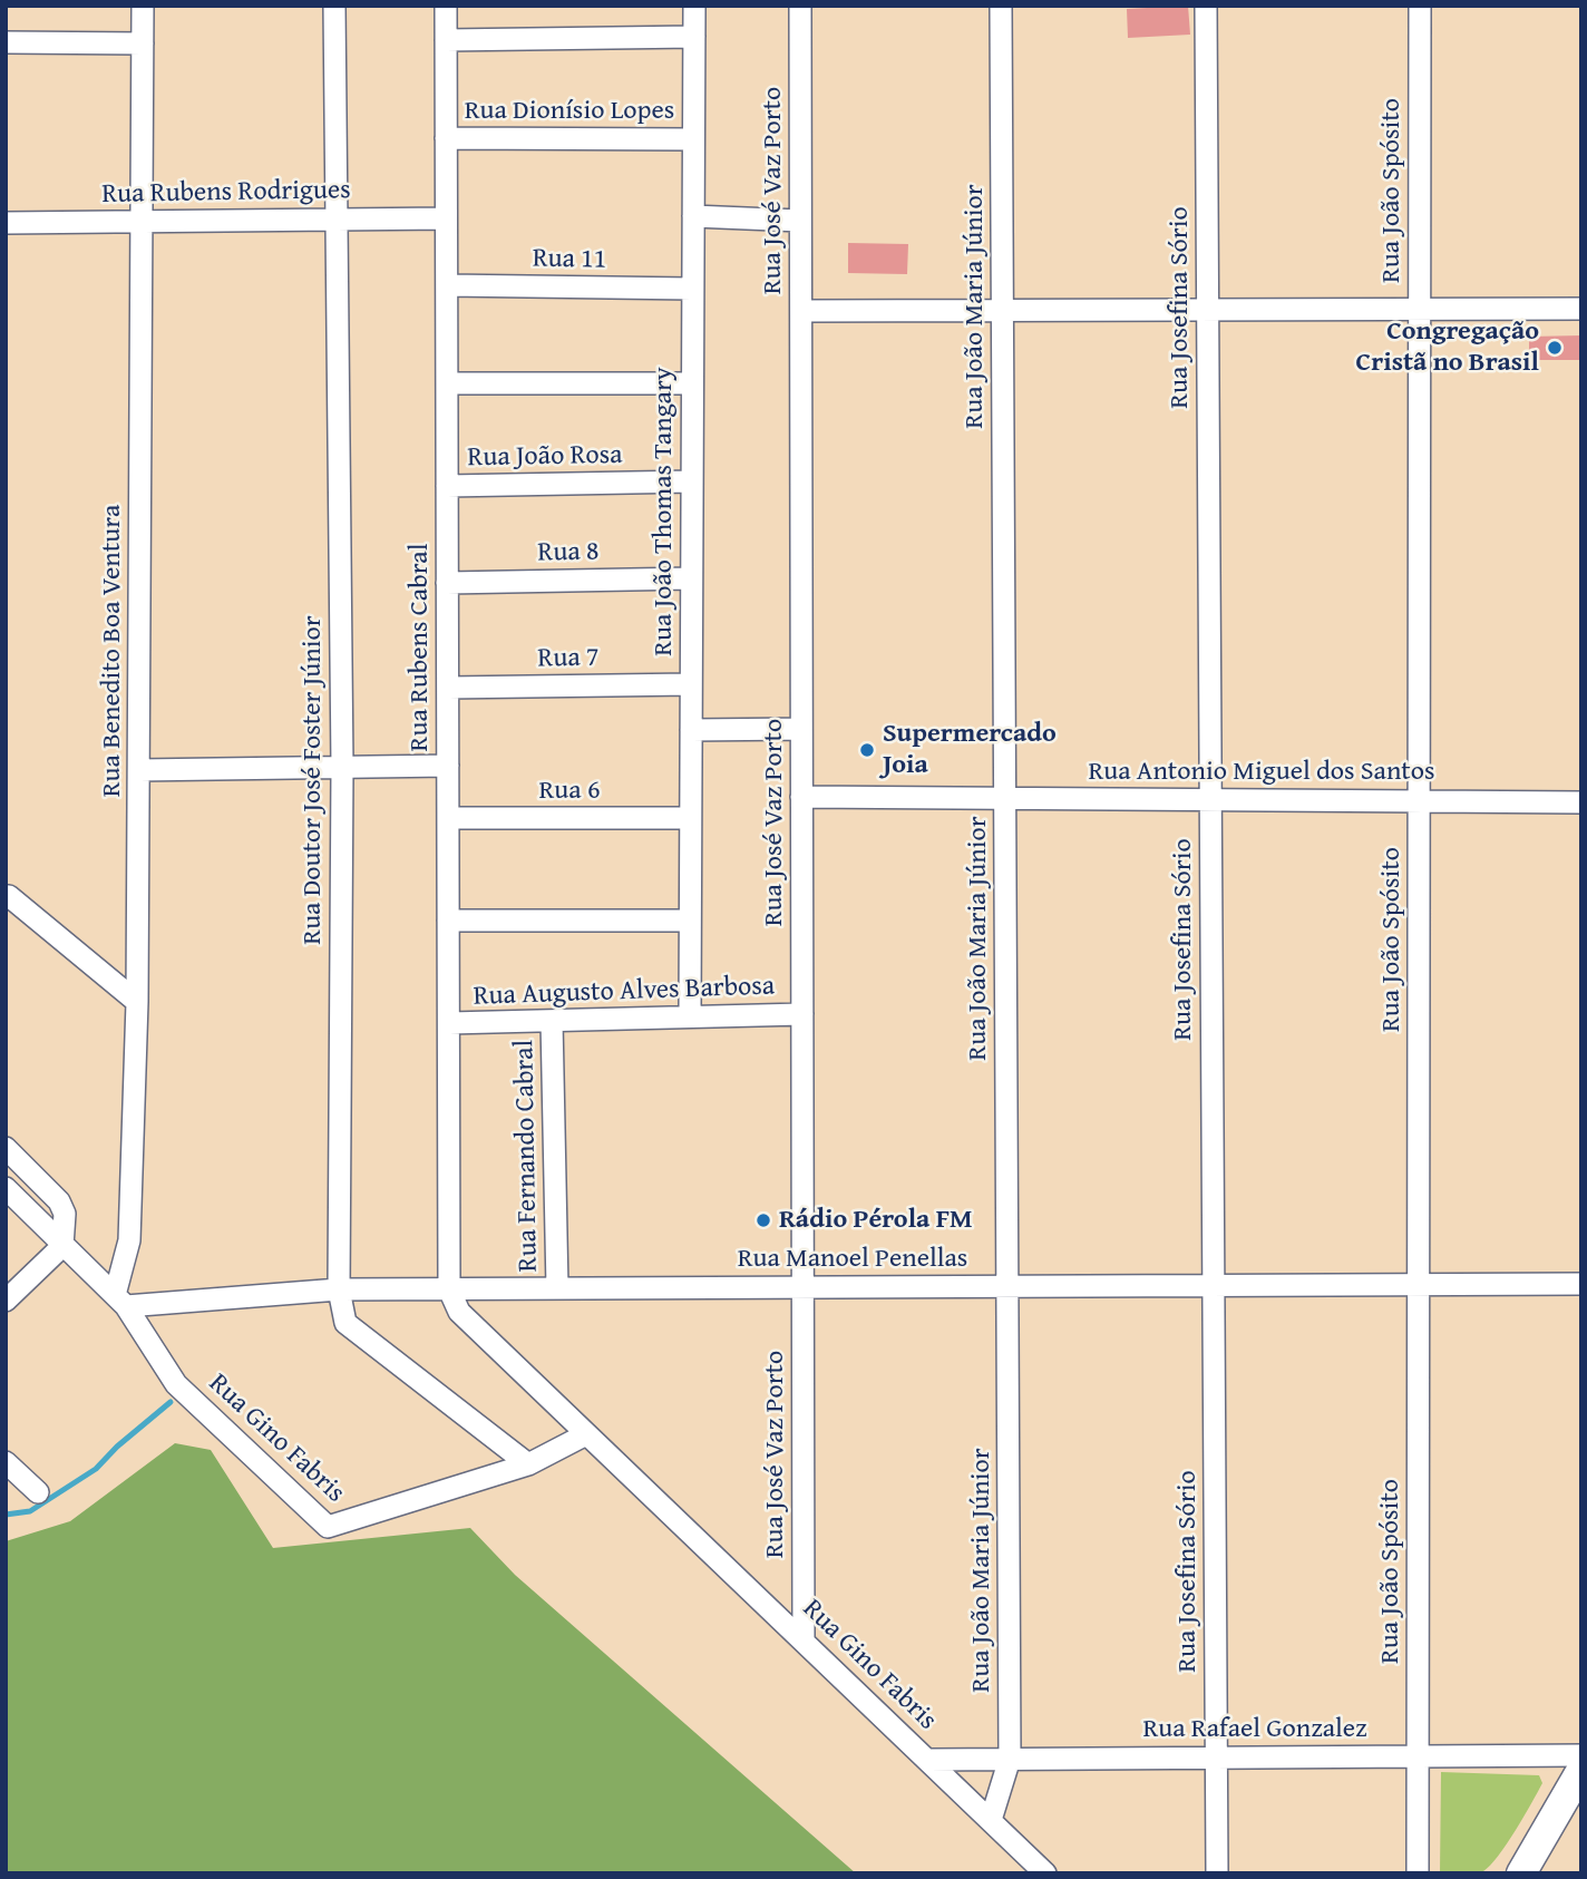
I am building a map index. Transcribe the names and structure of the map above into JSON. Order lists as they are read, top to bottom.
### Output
{
  "streets": {
    "street": [
      "Rua Dionísio Lopes",
      "Rua José Vaz Porto",
      "Rua João Spósito",
      "Rua Rubens Rodrigues",
      "Rua 11",
      "Rua João Maria Júnior",
      "Rua Josefina Sório",
      "Rua João Rosa",
      "Rua João Thomas Tangary",
      "Rua 8",
      "Rua Rubens Cabral",
      "Rua Benedito Boa Ventura",
      "Rua 7",
      "Rua Antonio Miguel dos Santos",
      "Rua Doutor José Foster Júnior",
      "Rua 6",
      "Rua Augusto Alves Barbosa",
      "Rua Fernando Cabral",
      "Rua Manoel Penellas",
      "Rua Gino Fabris",
      "Rua Rafael Gonzalez"
    ]
  },
  "crossings": [
    ["Rua Dionísio Lopes", "Rua João Thomas Tangary"],
    ["Rua Dionísio Lopes", "Rua Rubens Cabral"],
    ["Rua José Vaz Porto", "Rua Antonio Miguel dos Santos"],
    ["Rua José Vaz Porto", "Rua Augusto Alves Barbosa"],
    ["Rua José Vaz Porto", "Rua Manoel Penellas"],
    ["Rua José Vaz Porto", "Rua Gino Fabris"],
    ["Rua João Spósito", "Rua Antonio Miguel dos Santos"],
    ["Rua João Spósito", "Rua Manoel Penellas"],
    ["Rua João Spósito", "Rua Rafael Gonzalez"],
    ["Rua Rubens Rodrigues", "Rua Rubens Cabral"],
    ["Rua Rubens Rodrigues", "Rua Benedito Boa Ventura"],
    ["Rua Rubens Rodrigues", "Rua Doutor José Foster Júnior"],
    ["Rua 11", "Rua João Thomas Tangary"],
    ["Rua 11", "Rua Rubens Cabral"],
    ["Rua João Maria Júnior", "Rua Antonio Miguel dos Santos"],
    ["Rua João Maria Júnior", "Rua Manoel Penellas"],
    ["Rua João Maria Júnior", "Rua Gino Fabris"],
    ["Rua João Maria Júnior", "Rua Rafael Gonzalez"],
    ["Rua Josefina Sório", "Rua Antonio Miguel dos Santos"],
    ["Rua Josefina Sório", "Rua Manoel Penellas"],
    ["Rua Josefina Sório", "Rua Rafael Gonzalez"],
    ["Rua João Rosa", "Rua João Thomas Tangary"],
    ["Rua João Rosa", "Rua Rubens Cabral"],
    ["Rua João Thomas Tangary", "Rua 8"],
    ["Rua João Thomas Tangary", "Rua 7"],
    ["Rua João Thomas Tangary", "Rua 6"],
    ["Rua João Thomas Tangary", "Rua Augusto Alves Barbosa"],
    ["Rua 8", "Rua Rubens Cabral"],
    ["Rua Rubens Cabral", "Rua 7"],
    ["Rua Rubens Cabral", "Rua 6"],
    ["Rua Rubens Cabral", "Rua Augusto Alves Barbosa"],
    ["Rua Rubens Cabral", "Rua Manoel Penellas"],
    ["Rua Rubens Cabral", "Rua Gino Fabris"],
    ["Rua Benedito Boa Ventura", "Rua Manoel Penellas"],
    ["Rua Benedito Boa Ventura", "Rua Gino Fabris"],
    ["Rua Doutor José Foster Júnior", "Rua Manoel Penellas"],
    ["Rua Doutor José Foster Júnior", "Rua Gino Fabris"],
    ["Rua Augusto Alves Barbosa", "Rua Fernando Cabral"],
    ["Rua Fernando Cabral", "Rua Manoel Penellas"],
    ["Rua Manoel Penellas", "Rua Gino Fabris"],
    ["Rua Gino Fabris", "Rua Rafael Gonzalez"]
  ],
  "places": ["Congregação Cristã no Brasil", "Supermercado Joia", "Rádio Pérola FM"]
}
